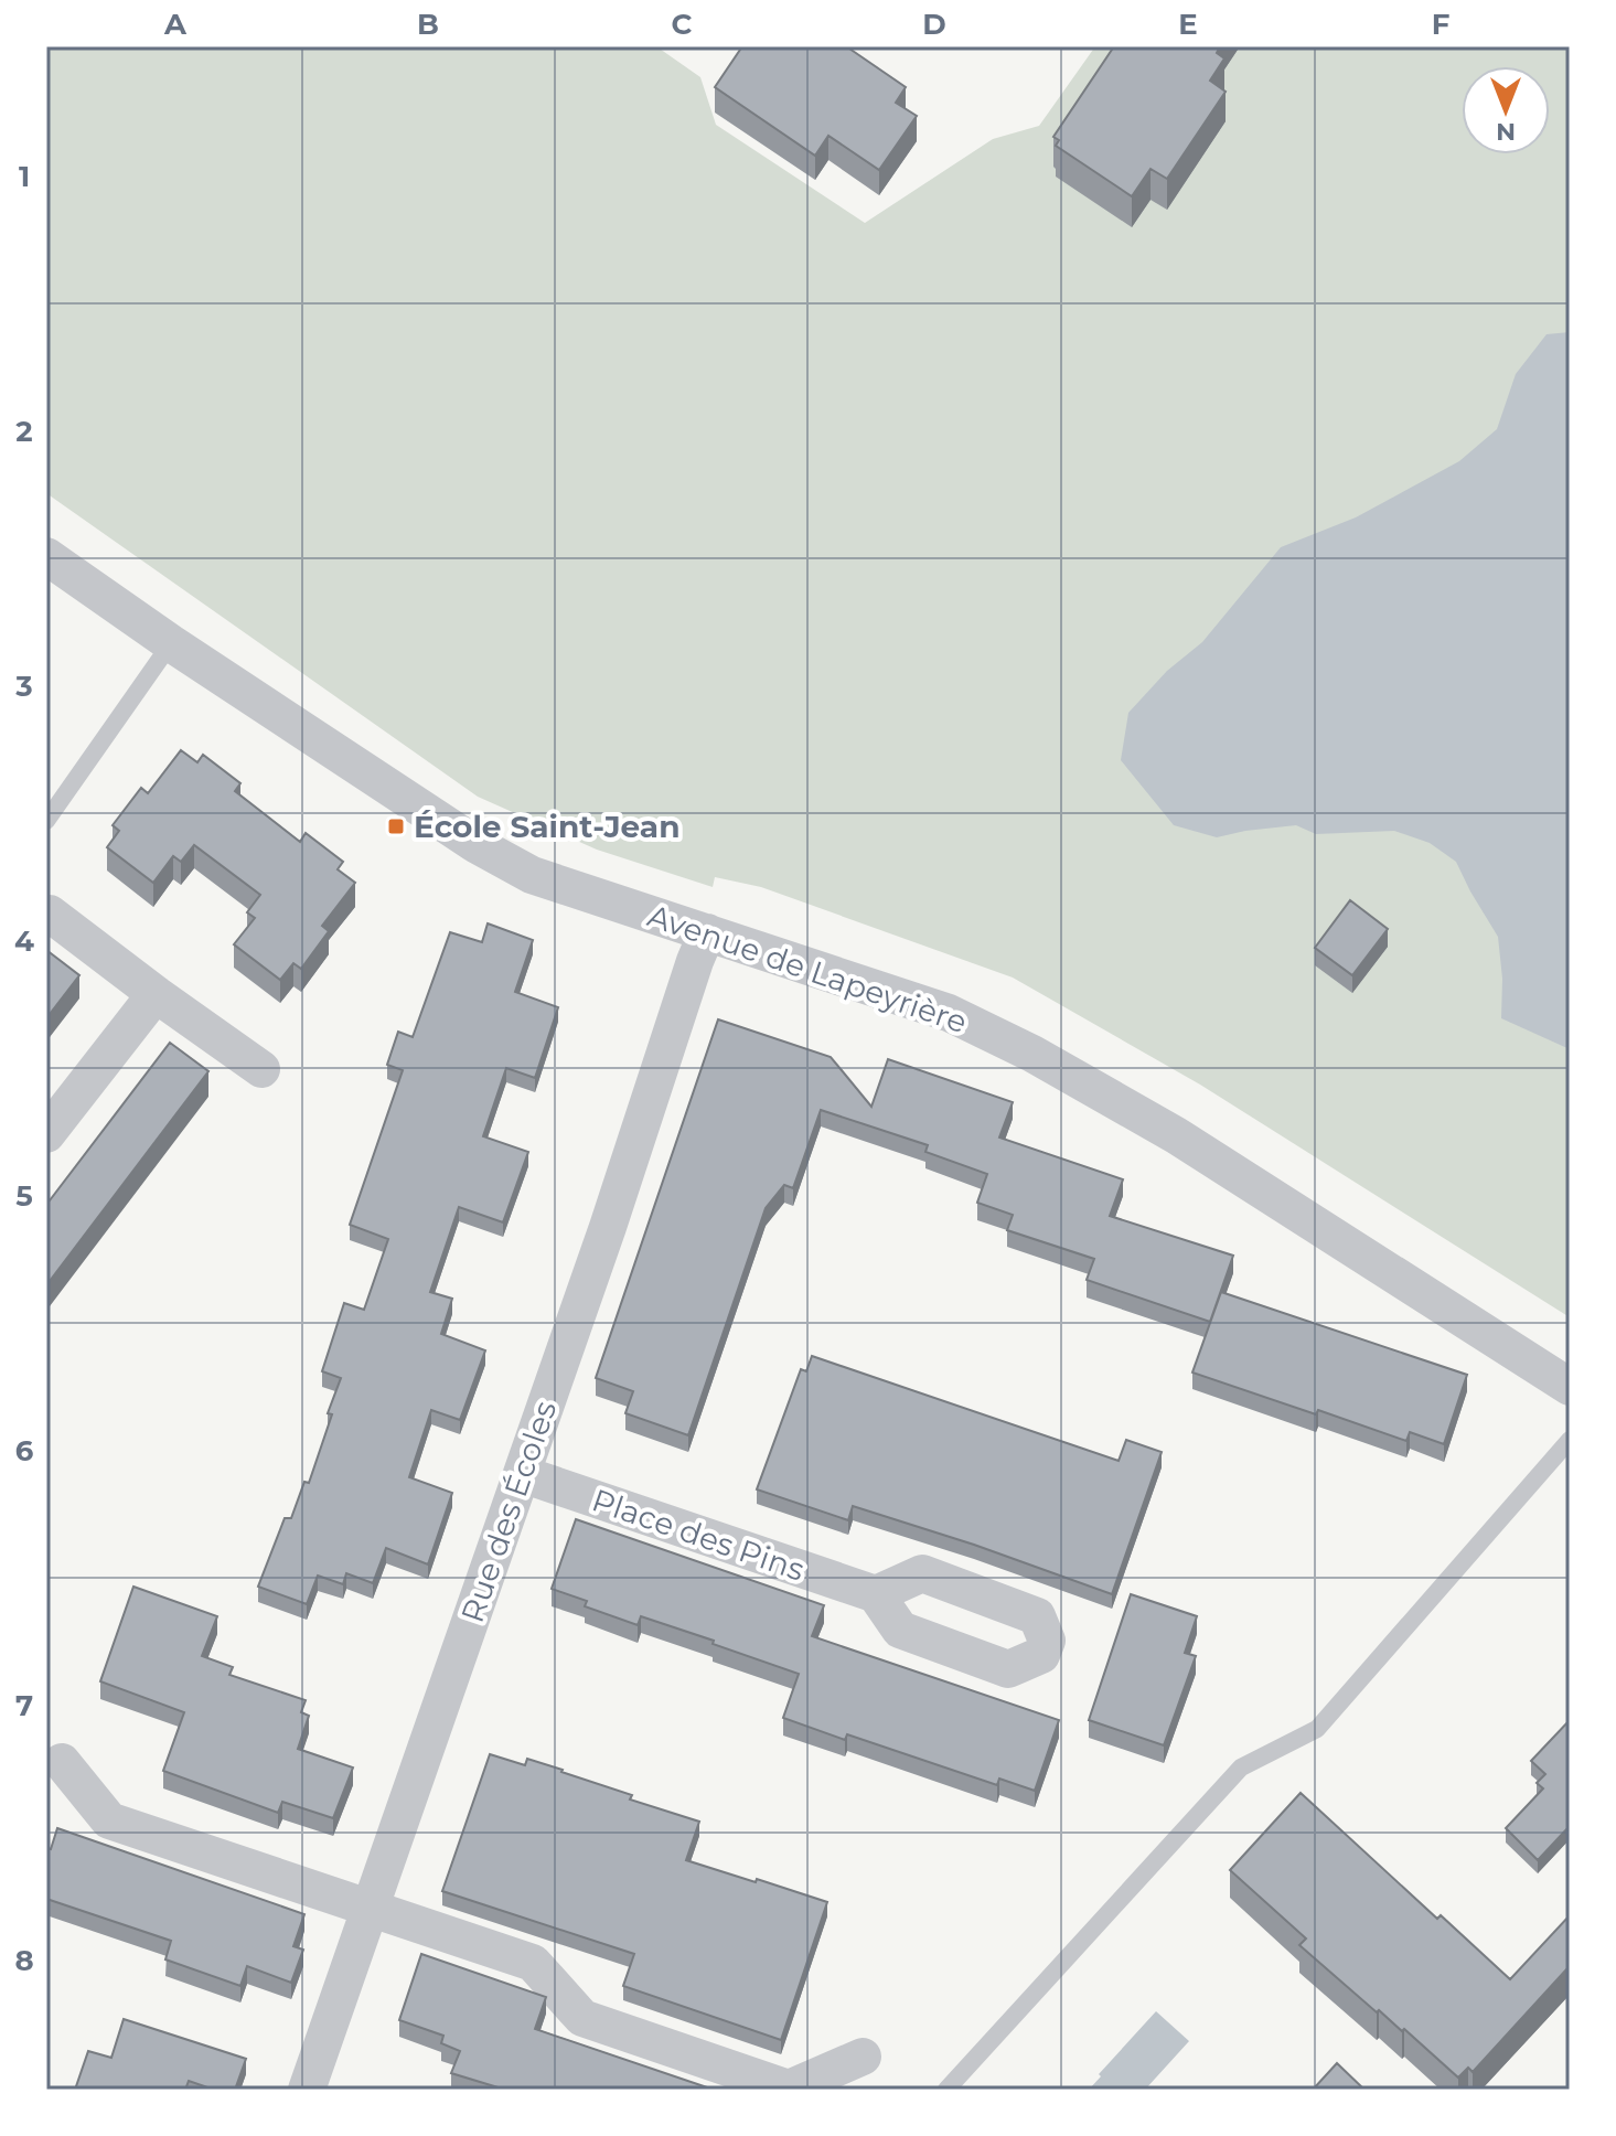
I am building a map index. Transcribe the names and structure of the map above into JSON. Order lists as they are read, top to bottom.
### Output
{
  "streets": {
    "street": ["Avenue de Lapeyrière", "Rue des Écoles", "Place des Pins"]
  },
  "crossings": [
    ["Avenue de Lapeyrière", "Rue des Écoles"],
    ["Rue des Écoles", "Place des Pins"]
  ],
  "places": {
    "transit": ["École Saint-Jean"]
  },
  "north": "bottom",
  "grid": {
    "columns": [
      "A",
      "B",
      "C",
      "D",
      "E",
      "F"
    ],
    "rows": [
      "1",
      "2",
      "3",
      "4",
      "5",
      "6",
      "7",
      "8"
    ]
  }
}
